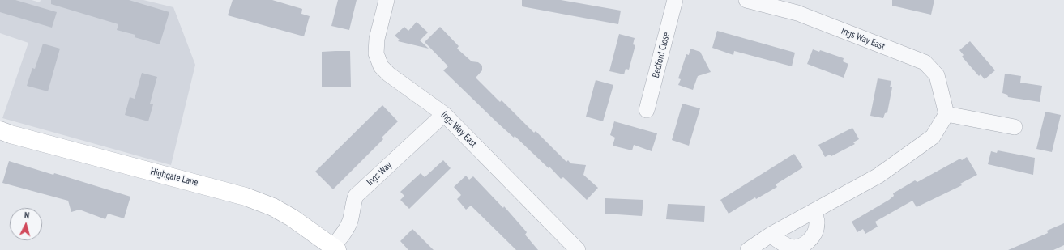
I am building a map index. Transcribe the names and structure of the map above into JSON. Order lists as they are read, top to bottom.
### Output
{
  "streets": {
    "street": [
      "Ings Way East",
      "Bedford Close",
      "Ings Way",
      "Highgate Lane"
    ]
  },
  "crossings": [
    ["Ings Way East", "Ings Way"],
    ["Ings Way", "Highgate Lane"]
  ],
  "north": "top"
}
